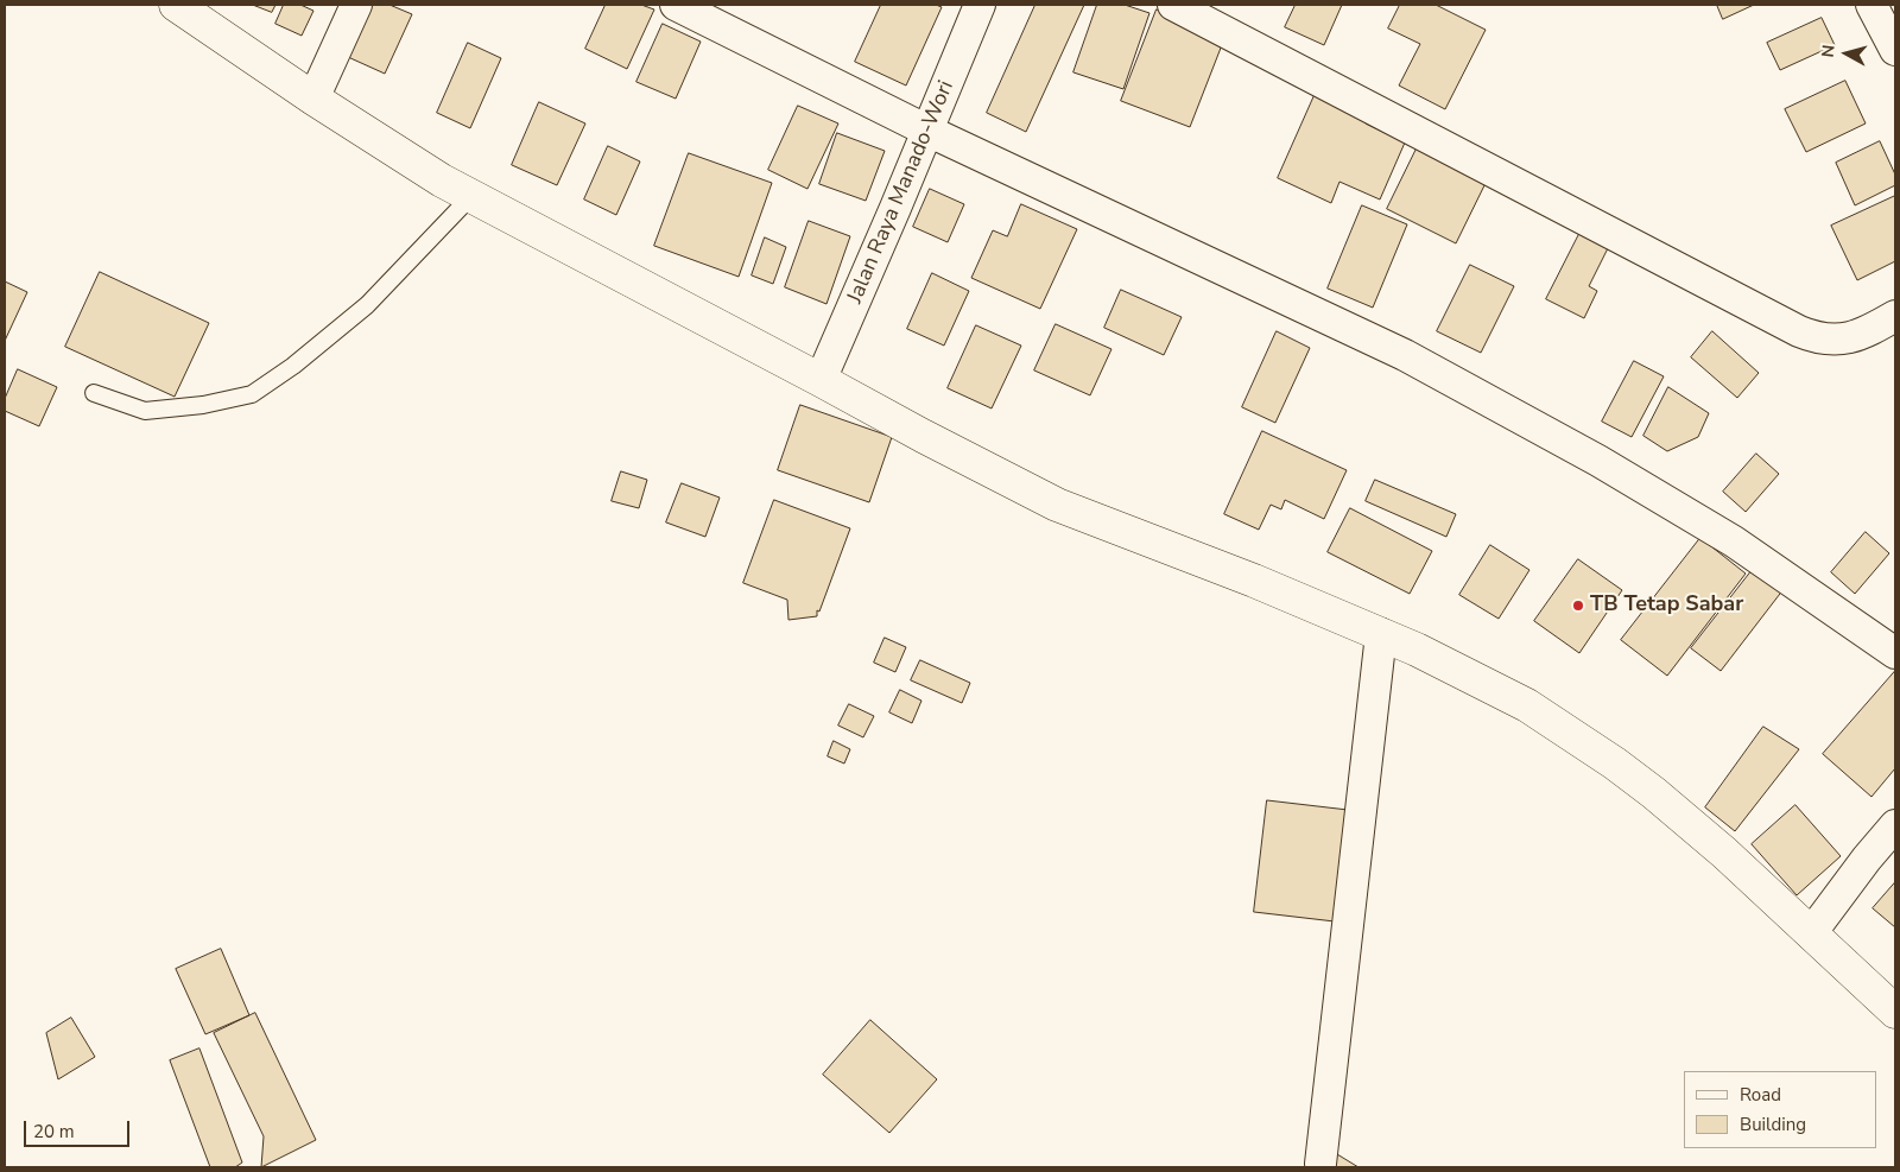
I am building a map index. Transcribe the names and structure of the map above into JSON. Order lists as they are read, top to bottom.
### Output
{
  "streets": {
    "street": ["Jalan Raya Manado-Wori"]
  },
  "places": ["TB Tetap Sabar"],
  "legend": ["Road", "Building"],
  "scale_bar": "20 m",
  "north": "left"
}
